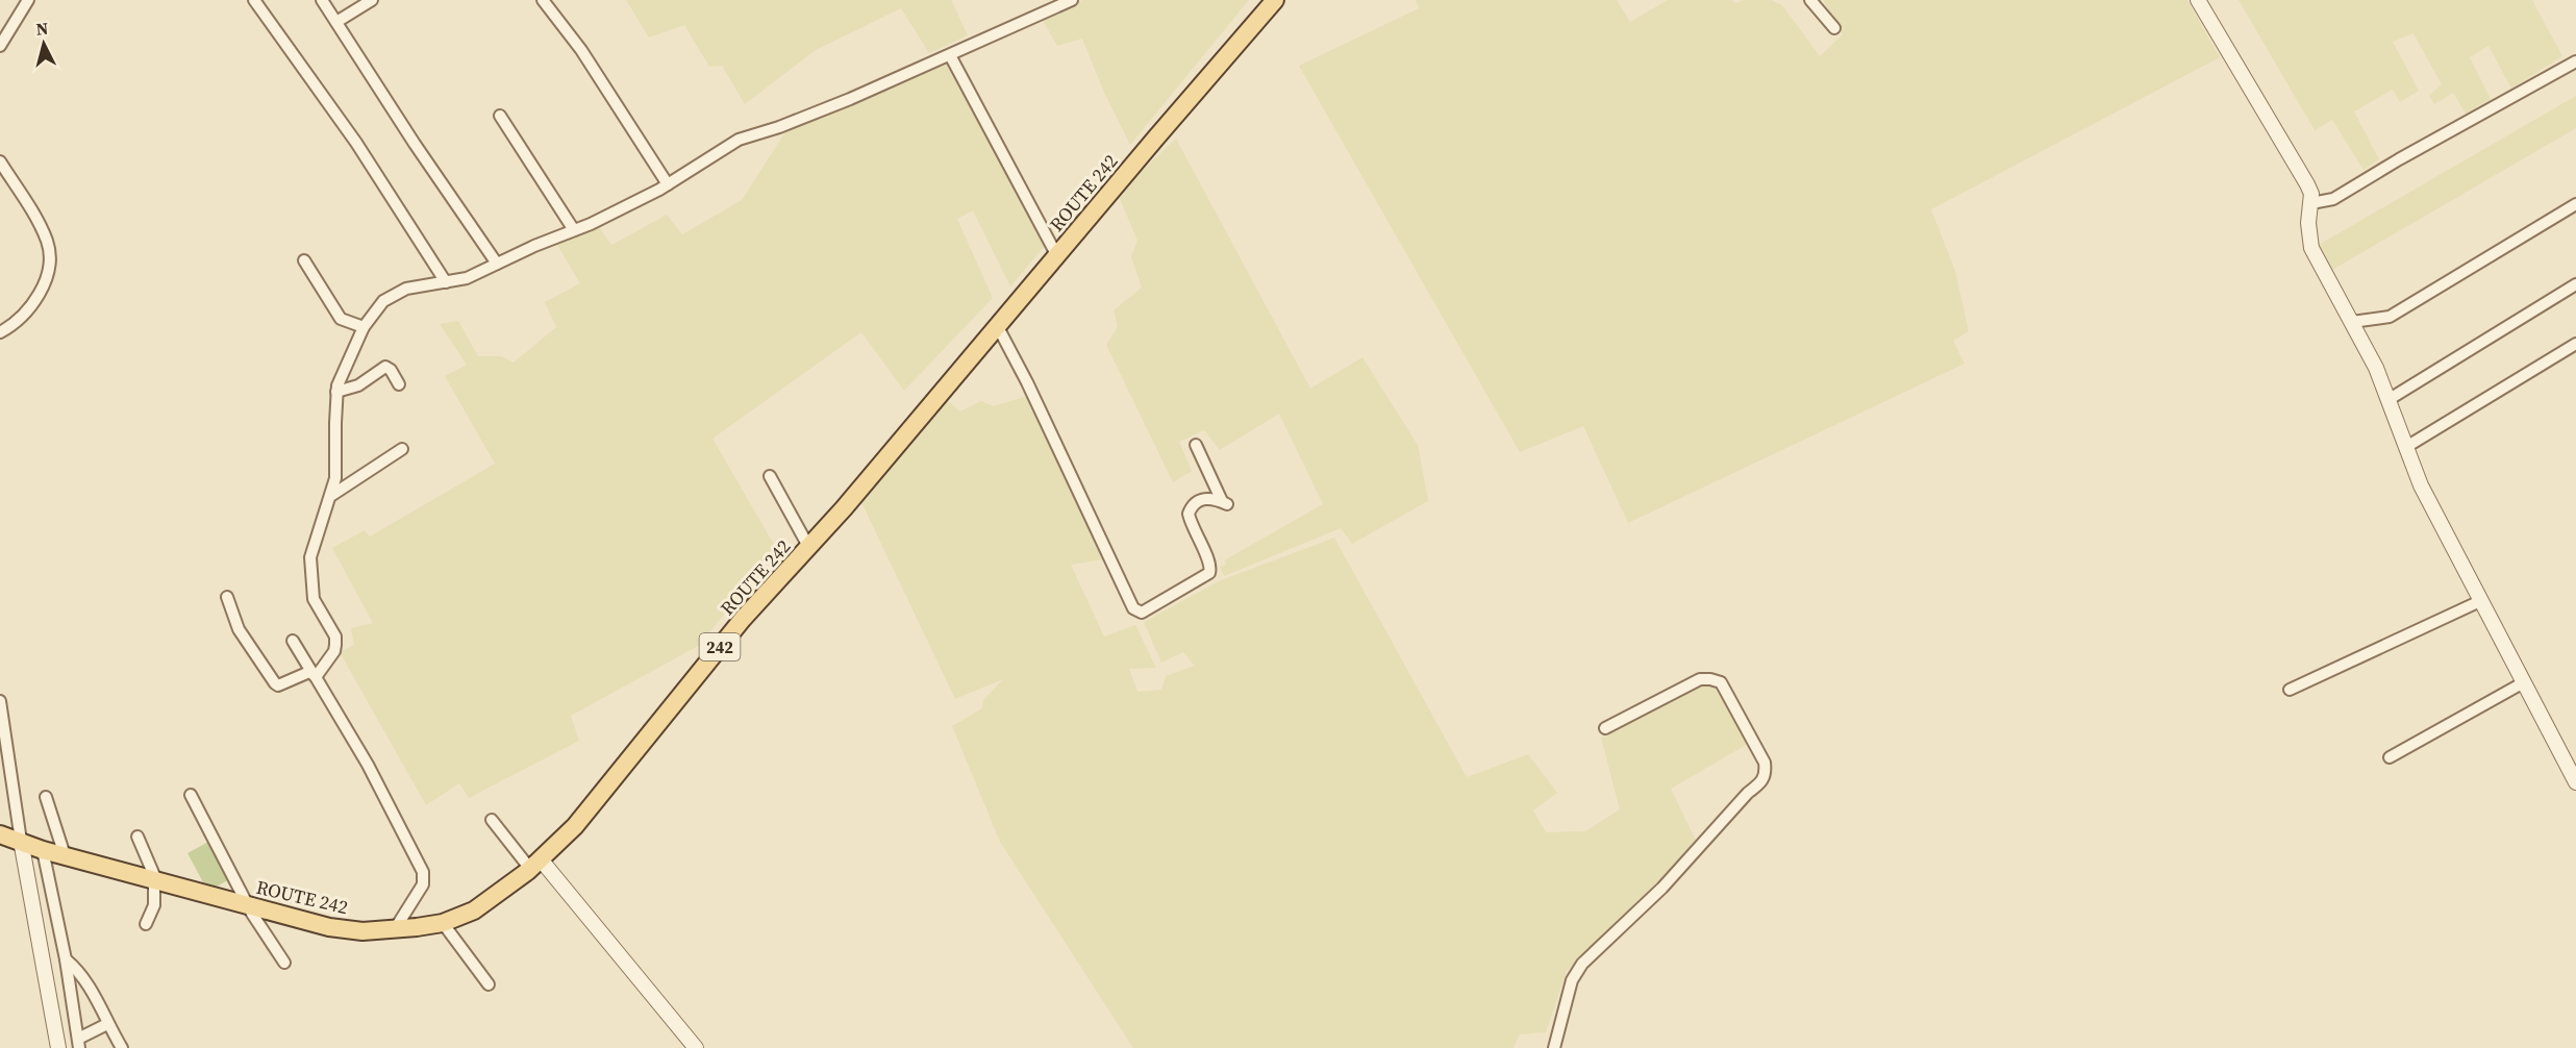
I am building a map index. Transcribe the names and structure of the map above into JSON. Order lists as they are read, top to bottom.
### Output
{
  "streets": {
    "main road": ["ROUTE 242", "242"]
  },
  "north": "top"
}
